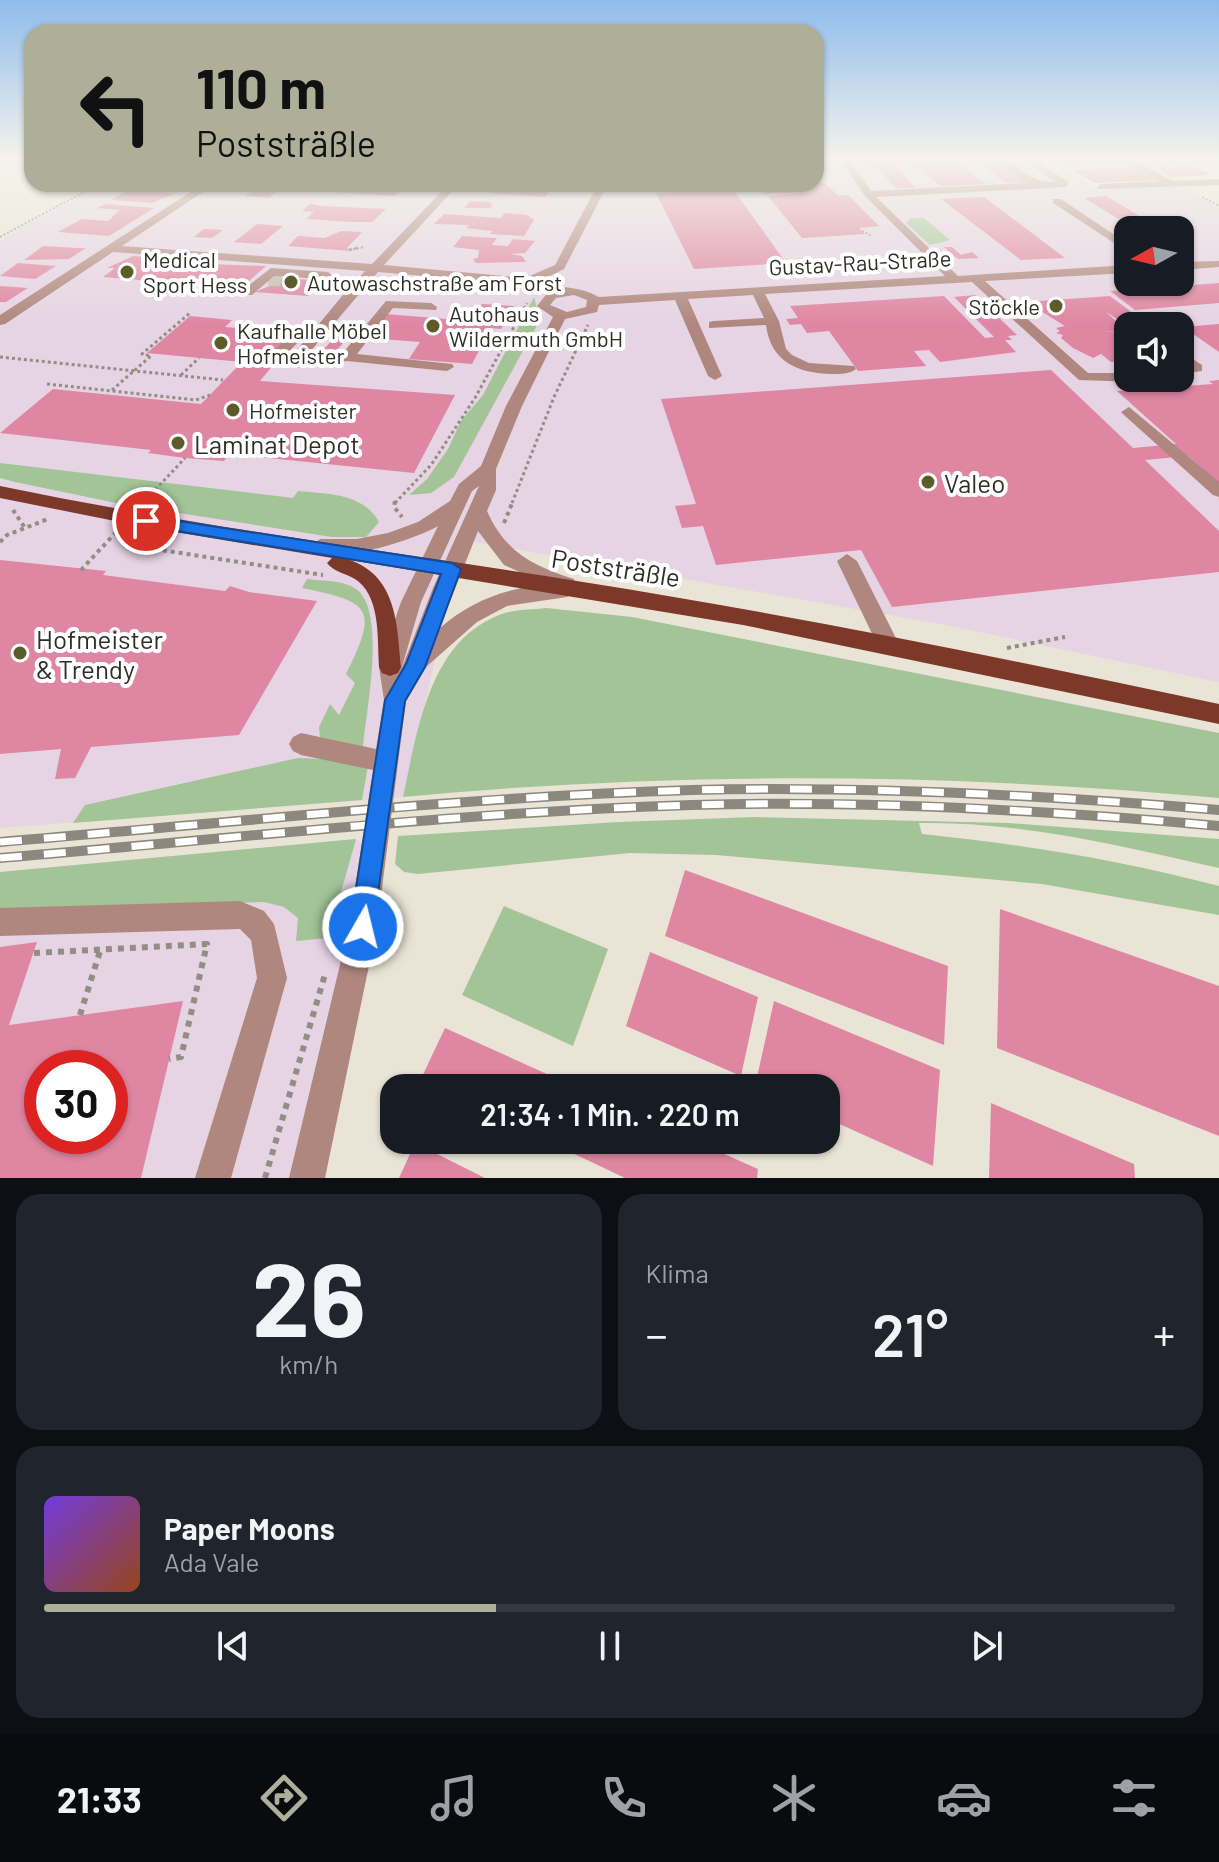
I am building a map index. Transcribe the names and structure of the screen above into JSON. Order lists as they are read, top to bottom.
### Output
{
  "streets": {
    "main road": ["Poststräßle"],
    "street": ["Gustav-Rau-Straße"]
  },
  "places": [
    "Medical Sport Hess",
    "Autowaschstraße am Forst",
    "Stöckle",
    "Autohaus Wildermuth GmbH",
    "Kaufhalle Möbel Hofmeister",
    "Hofmeister",
    "Laminat Depot",
    "Valeo",
    "Hofmeister & Trendy"
  ],
  "north": "left",
  "page": {
    "turn": ["110 m", "Poststräßle"],
    "limit": "30",
    "trip": "21:34 · 1 Min. · 220 m",
    "tile": [
      ["26", "km/h"],
      "Klima"
    ],
    "heat": ["−", "21°", "+"],
    "song": ["Paper Moons", "Ada Vale"],
    "tabs": "21:33"
  }
}
